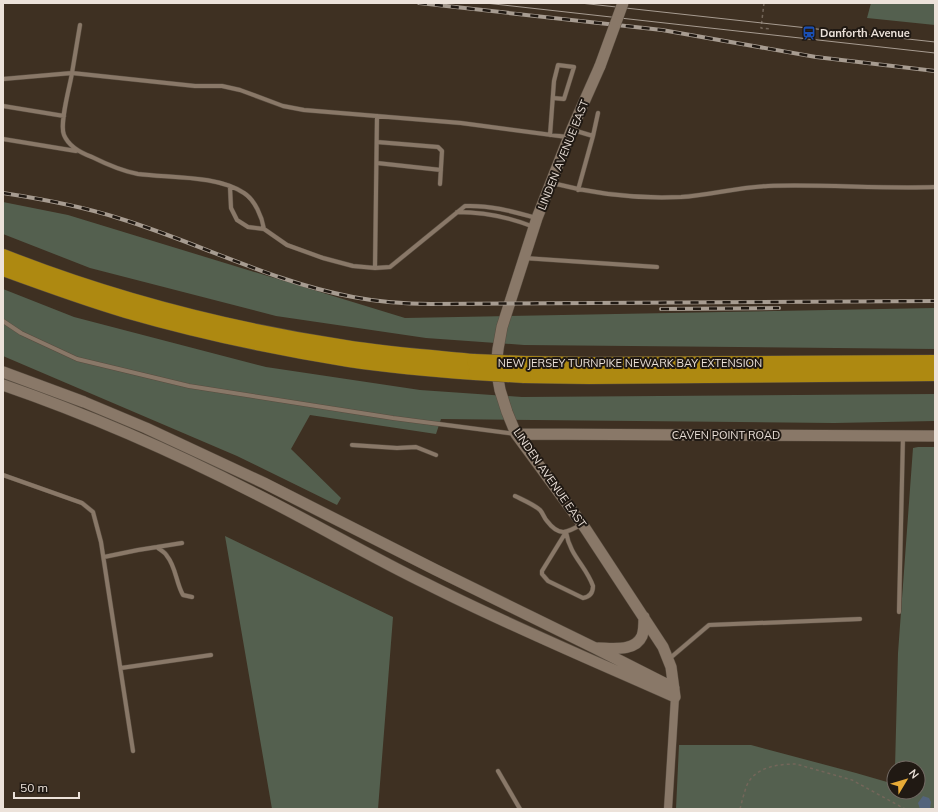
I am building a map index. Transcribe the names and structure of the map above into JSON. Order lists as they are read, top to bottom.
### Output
{
  "streets": {
    "highway": ["NEW JERSEY TURNPIKE NEWARK BAY EXTENSION"],
    "street": ["LINDEN AVENUE EAST", "CAVEN POINT ROAD"]
  },
  "crossings": [
    ["LINDEN AVENUE EAST", "CAVEN POINT ROAD"]
  ],
  "places": {
    "station": ["Danforth Avenue"]
  },
  "scale_bar": "50 m",
  "north": "top right"
}
